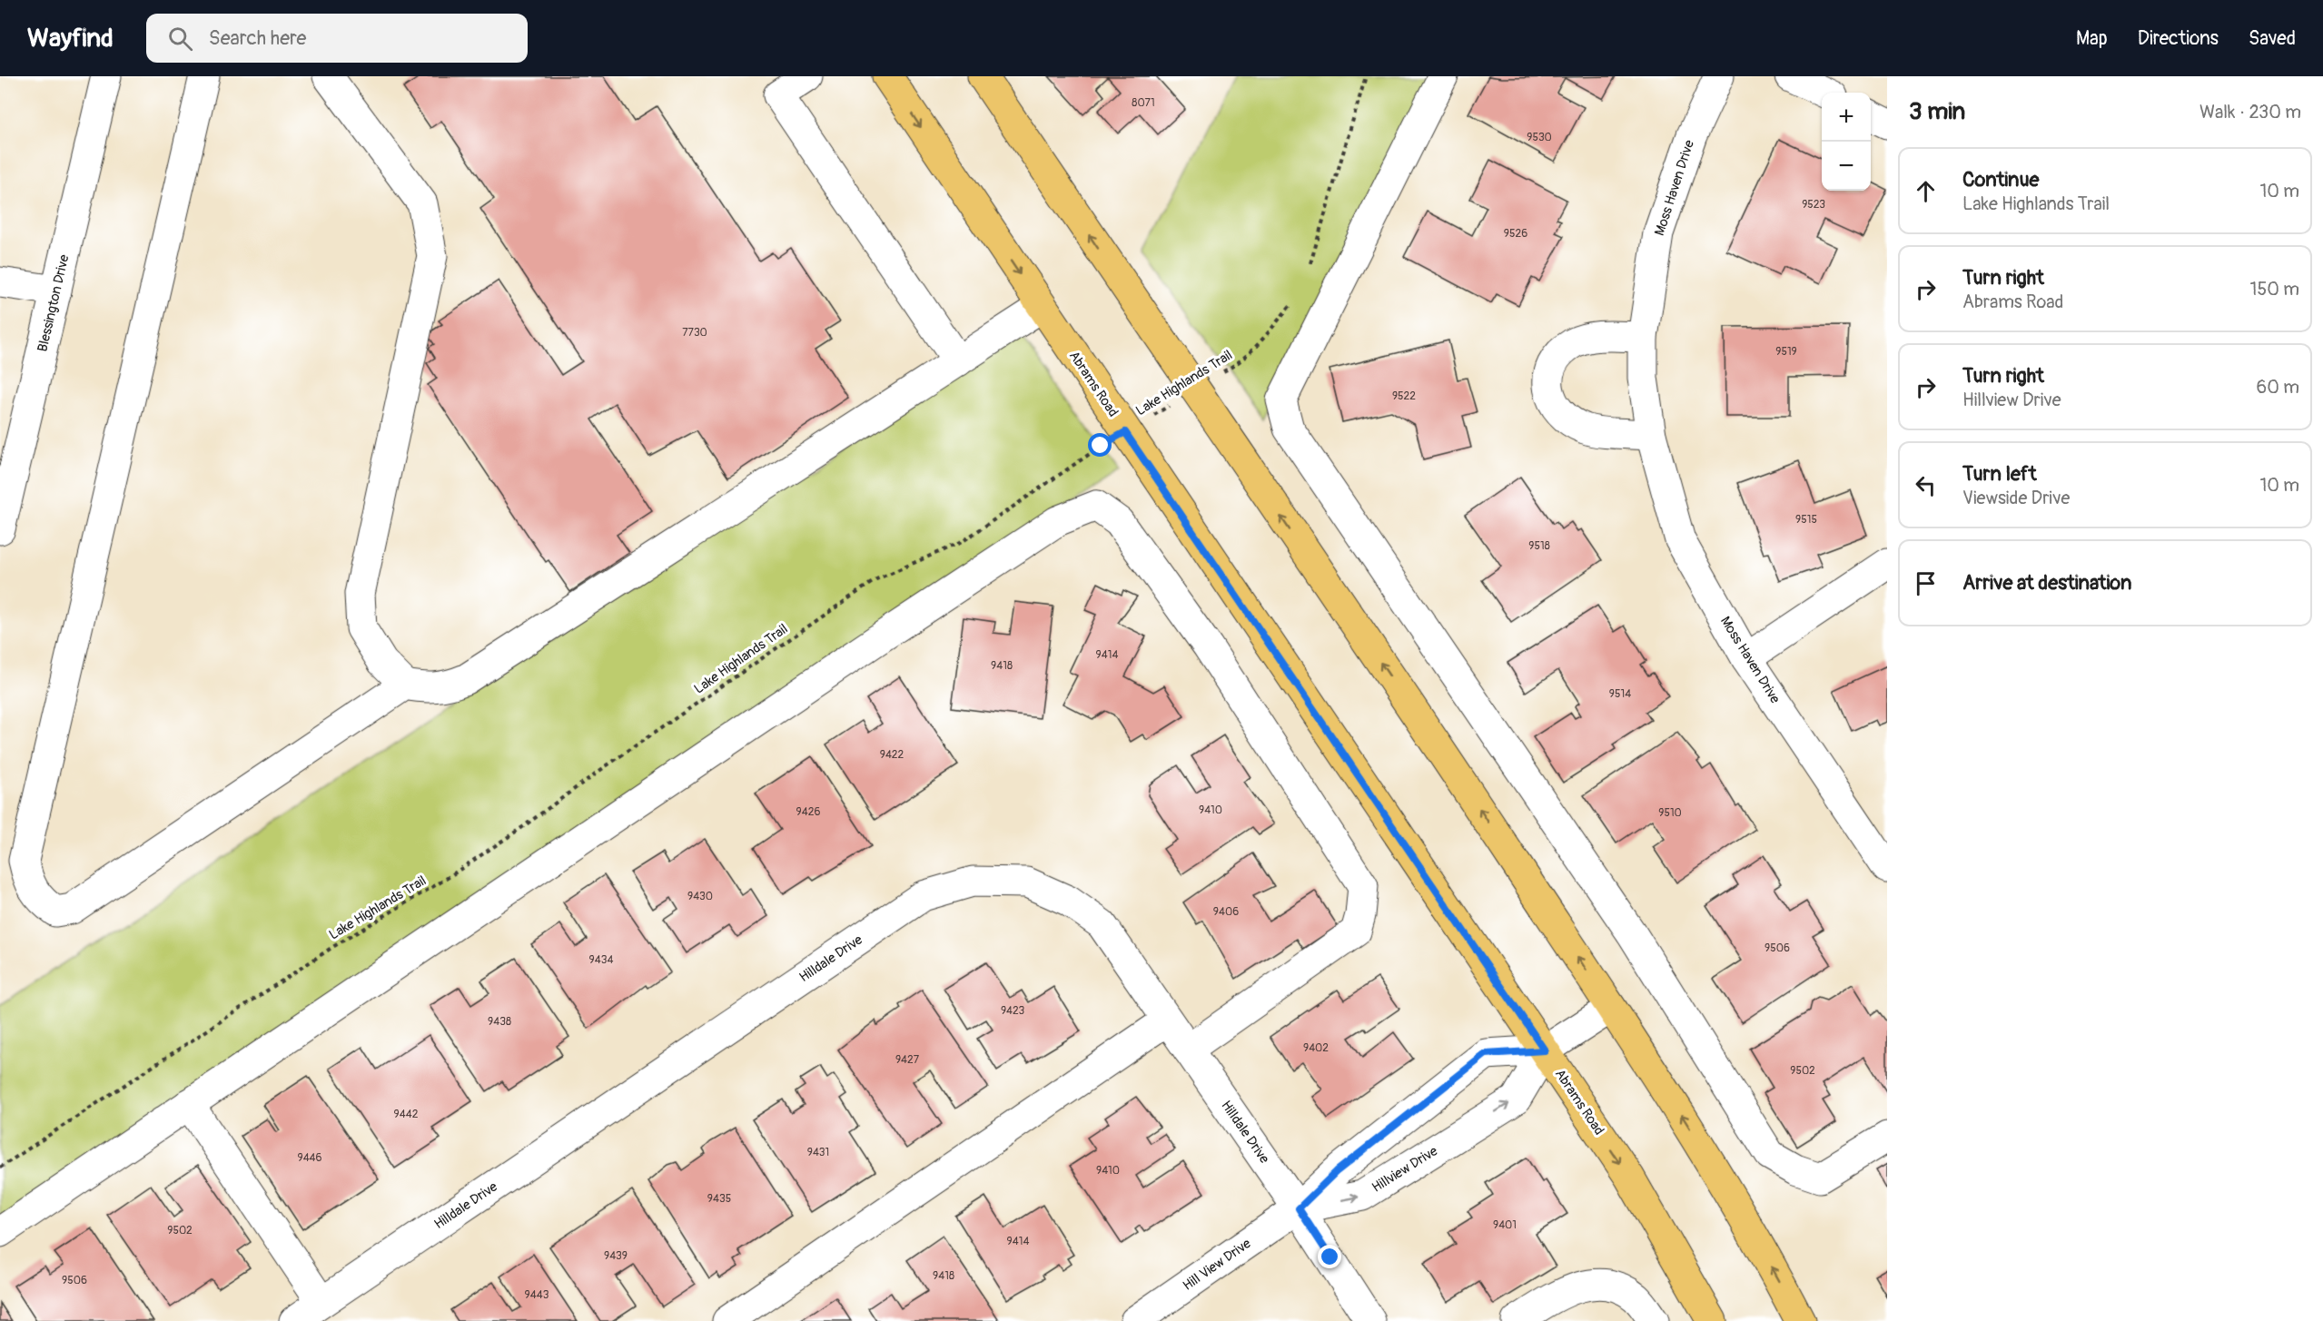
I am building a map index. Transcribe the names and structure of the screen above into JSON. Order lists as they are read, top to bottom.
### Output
{
  "streets": {
    "main road": ["Abrams Road"],
    "street": [
      "Moss Haven Drive",
      "Blessington Drive",
      "Hilldale Drive",
      "Hillview Drive",
      "Hill View Drive"
    ],
    "path": ["Lake Highlands Trail"]
  },
  "crossings": [
    ["Lake Highlands Trail", "Abrams Road"],
    ["Abrams Road", "Hillview Drive"],
    ["Hilldale Drive", "Hillview Drive"],
    ["Hilldale Drive", "Hill View Drive"],
    ["Hillview Drive", "Hill View Drive"]
  ],
  "house_numbers": [
    "8071",
    "9530",
    "9523",
    "9526",
    "7730",
    "9519",
    "9522",
    "9515",
    "9518",
    "9414",
    "9418",
    "9514",
    "9422",
    "9410",
    "9426",
    "9510",
    "9430",
    "9406",
    "9506",
    "9434",
    "9423",
    "9438",
    "9402",
    "9427",
    "9502",
    "9442",
    "9431",
    "9446",
    "9410",
    "9435",
    "9401",
    "9502",
    "9414",
    "9439",
    "9418",
    "9506",
    "9443"
  ],
  "page": {
    "header": "Wayfind",
    "search": "Search here",
    "nav": ["Map", "Directions", "Saved"],
    "heading": ["3 min", "Walk · 230 m"],
    "map_buttons": ["+", "−"],
    "list": [
      ["Continue", "Lake Highlands Trail", "10 m"],
      ["Turn right", "Abrams Road", "150 m"],
      ["Turn right", "Hillview Drive", "60 m"],
      ["Turn left", "Viewside Drive", "10 m"],
      "Arrive at destination"
    ]
  }
}
